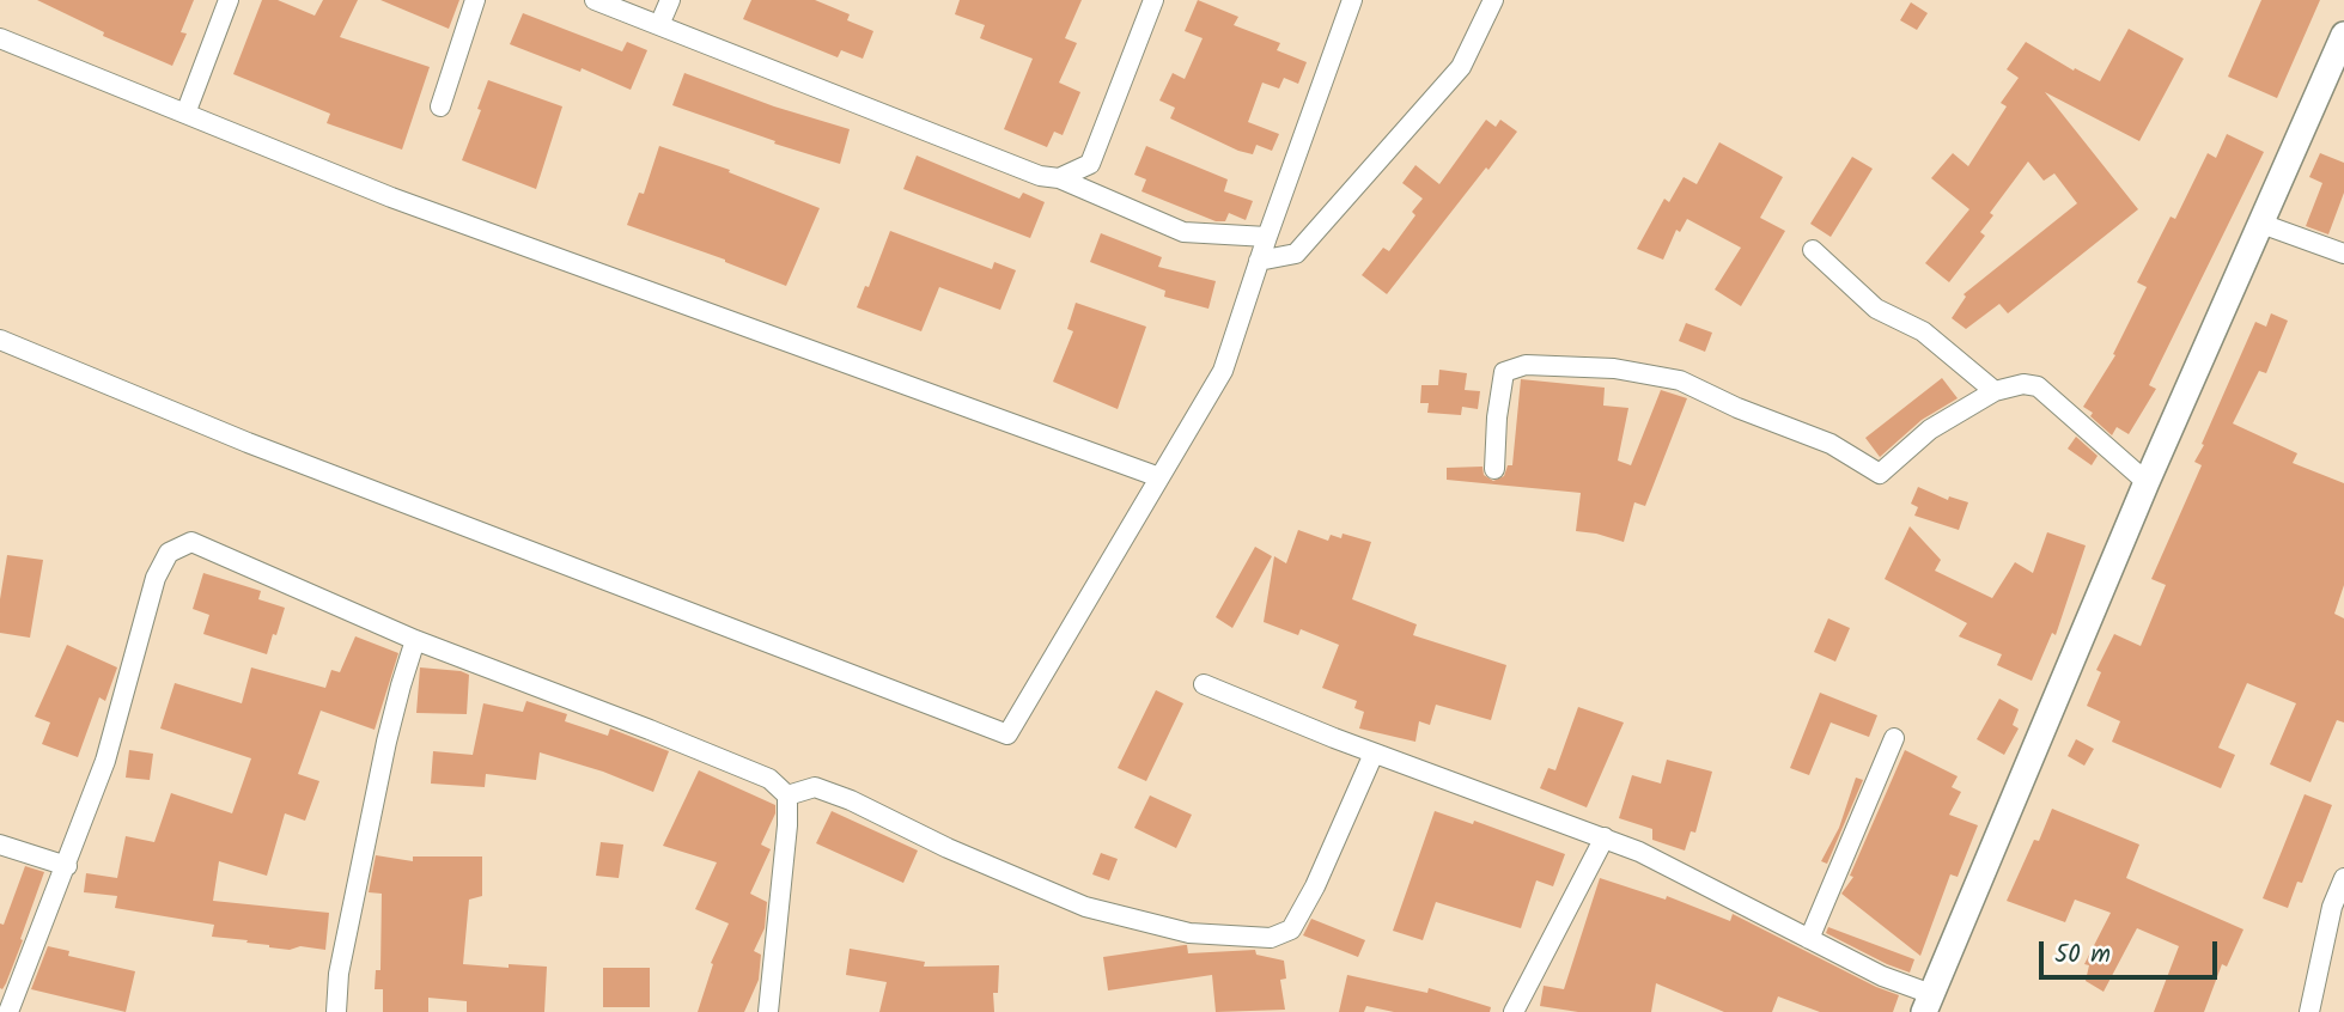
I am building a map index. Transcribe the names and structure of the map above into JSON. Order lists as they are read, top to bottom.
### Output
{
  "scale_bar": "50 m"
}
